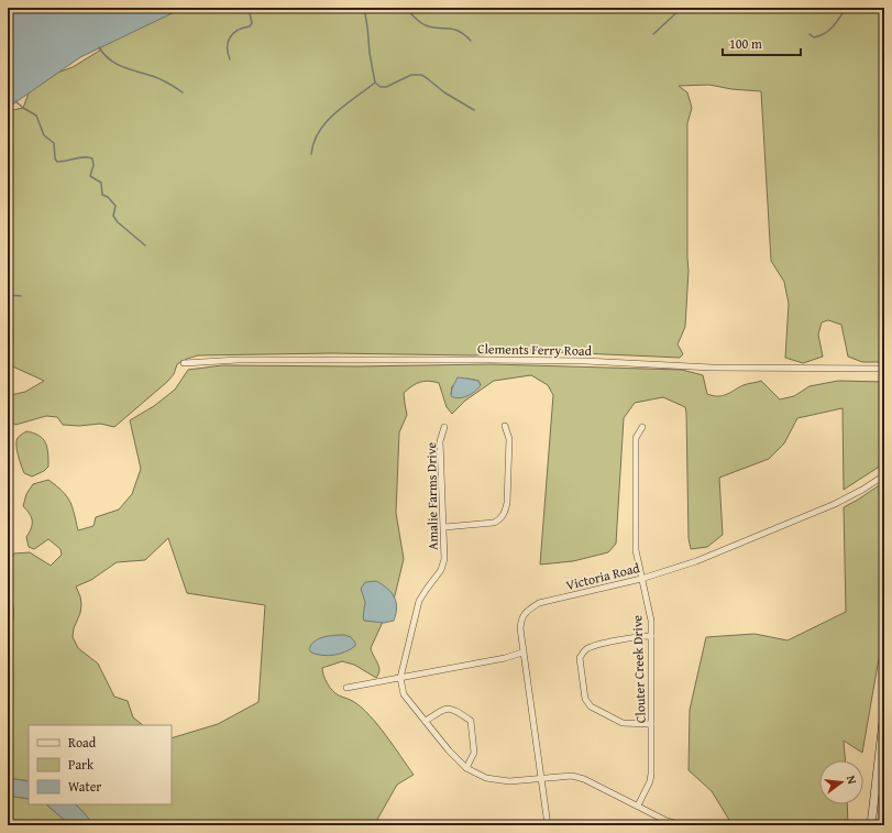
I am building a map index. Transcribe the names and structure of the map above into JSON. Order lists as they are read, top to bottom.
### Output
{
  "streets": {
    "street": [
      "Clements Ferry Road",
      "Amalie Farms Drive",
      "Victoria Road",
      "Clouter Creek Drive"
    ]
  },
  "crossings": [
    ["Victoria Road", "Clouter Creek Drive"]
  ],
  "legend": ["Road", "Park", "Water"],
  "scale_bar": "100 m",
  "north": "right"
}
